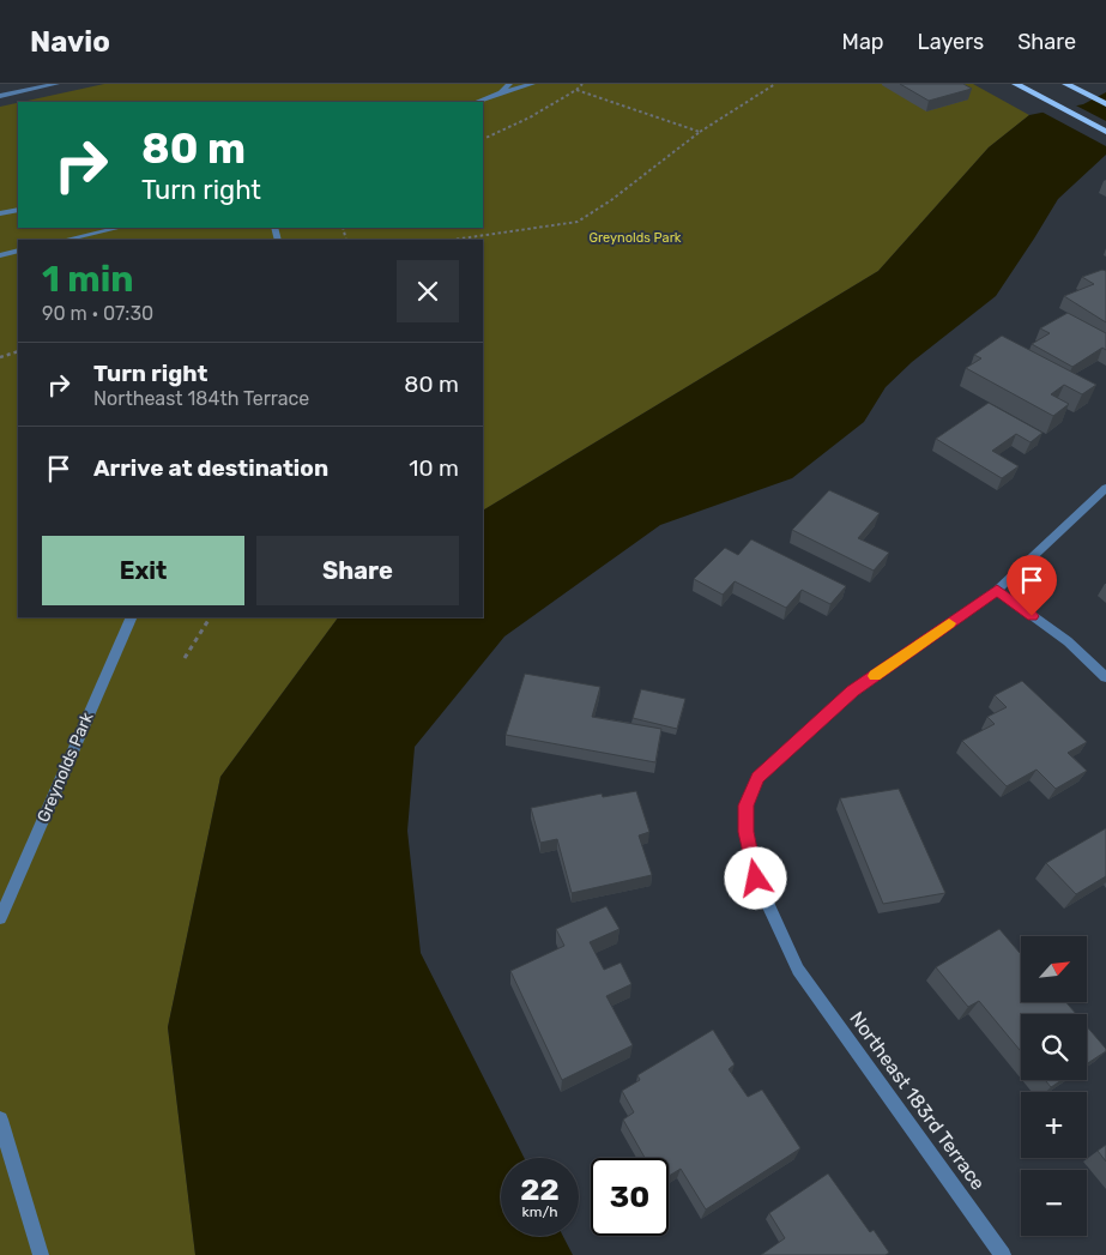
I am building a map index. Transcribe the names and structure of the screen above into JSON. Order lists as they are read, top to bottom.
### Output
{
  "streets": {
    "street": ["Greynolds Park", "Northeast 183rd Terrace"]
  },
  "parks": ["Greynolds Park"],
  "north": "top right",
  "page": {
    "header": "Navio",
    "nav": ["Map", "Layers", "Share"],
    "turn": ["80 m", "Turn right"],
    "heading": ["1 min", "90 m · 07:30"],
    "list": [
      {
        "name": "Turn right",
        "note": "Northeast 184th Terrace",
        "value": "80 m"
      },
      {
        "name": "Arrive at destination",
        "value": "10 m"
      }
    ],
    "buttons": ["Exit", "Share"],
    "map_buttons": ["+", "−"],
    "speed": "22 km/h",
    "limit": "30"
  }
}
